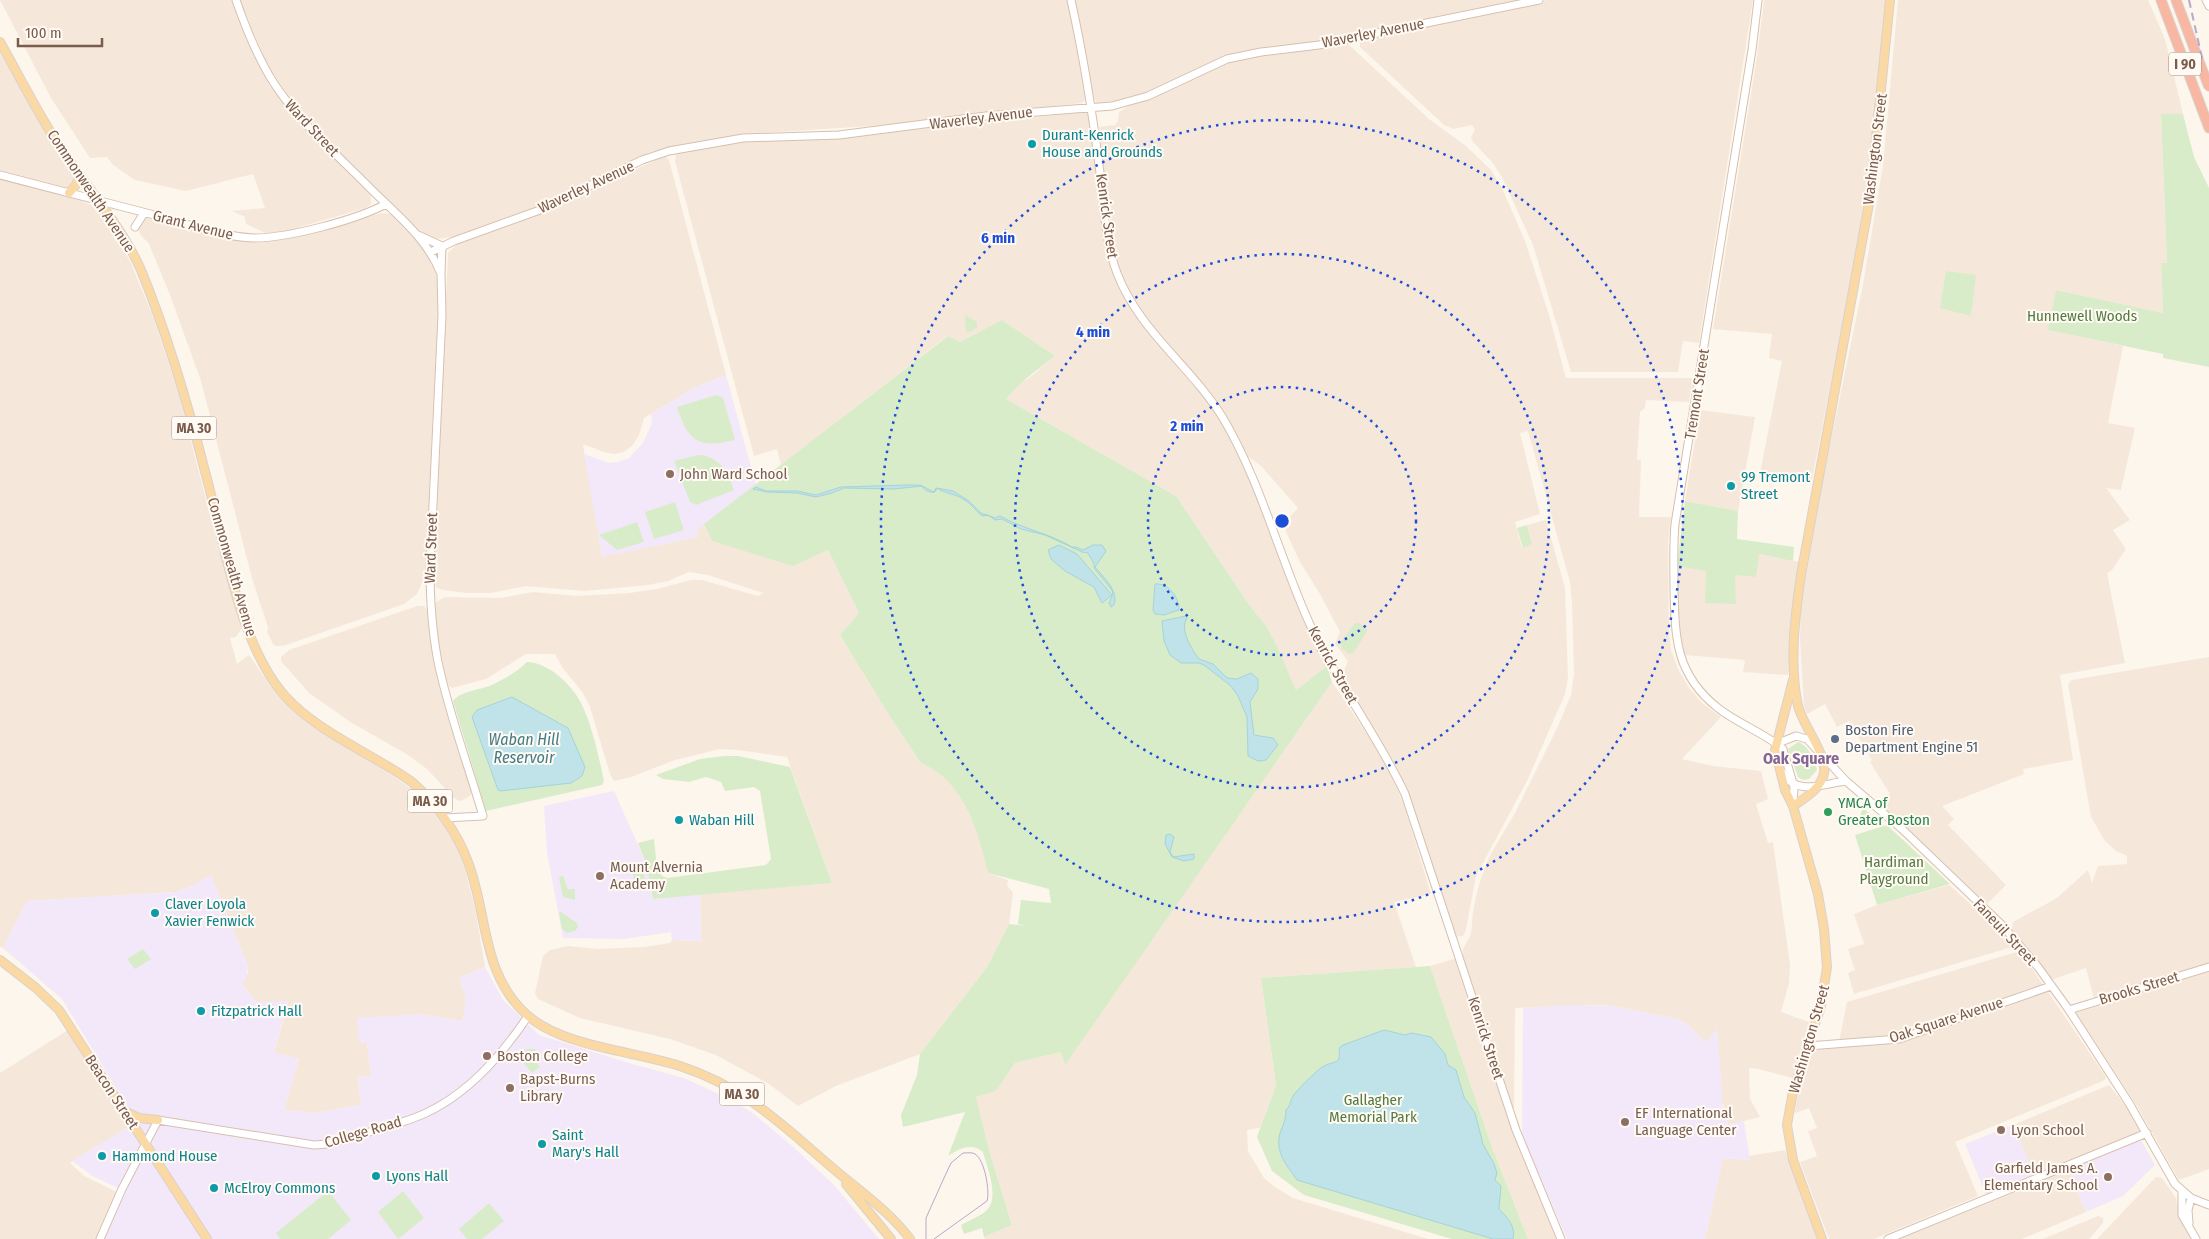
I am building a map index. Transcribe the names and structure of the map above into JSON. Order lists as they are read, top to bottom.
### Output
{
  "streets": {
    "highway": ["I 90"],
    "main road": [
      "Washington Street",
      "Commonwealth Avenue",
      "MA 30",
      "Faneuil Street",
      "Beacon Street"
    ],
    "street": [
      "Waverley Avenue",
      "Ward Street",
      "Kenrick Street",
      "Grant Avenue",
      "Tremont Street",
      "Brooks Street",
      "Oak Square Avenue",
      "College Road"
    ]
  },
  "crossings": [
    ["Waverley Avenue", "Ward Street"],
    ["Waverley Avenue", "Kenrick Street"],
    ["Ward Street", "Commonwealth Avenue"],
    ["Ward Street", "Grant Avenue"],
    ["Washington Street", "Tremont Street"],
    ["Washington Street", "Faneuil Street"],
    ["Washington Street", "Oak Square Avenue"],
    ["Commonwealth Avenue", "Grant Avenue"],
    ["Commonwealth Avenue", "College Road"],
    ["Faneuil Street", "Brooks Street"],
    ["Faneuil Street", "Oak Square Avenue"]
  ],
  "districts": ["Oak Square"],
  "water": ["Waban Hill Reservoir"],
  "parks": ["Hunnewell Woods", "Hardiman Playground", "Gallagher Memorial Park"],
  "places": [
    "Durant-Kenrick House and Grounds",
    "John Ward School",
    "99 Tremont Street",
    "Boston Fire Department Engine 51",
    "YMCA of Greater Boston",
    "Waban Hill",
    "Mount Alvernia Academy",
    "Claver Loyola Xavier Fenwick",
    "Fitzpatrick Hall",
    "Boston College",
    "Bapst-Burns Library",
    "EF International Language Center",
    "Lyon School",
    "Saint Mary's Hall",
    "Hammond House",
    "Lyons Hall",
    "Garfield James A. Elementary School",
    "McElroy Commons"
  ],
  "scale_bar": "100 m",
  "rings": ["6 min", "4 min", "2 min"]
}
